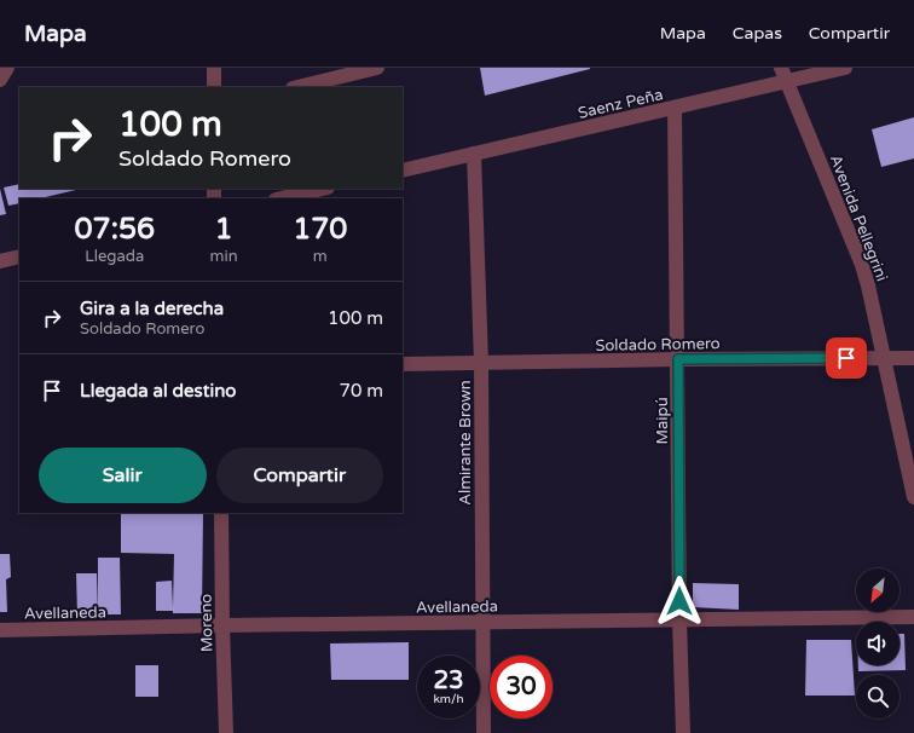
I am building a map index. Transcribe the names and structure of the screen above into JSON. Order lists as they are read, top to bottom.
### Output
{
  "streets": {
    "street": [
      "Saenz Peña",
      "Avenida Pellegrini",
      "Soldado Romero",
      "Maipú",
      "Almirante Brown",
      "Avellaneda",
      "Moreno"
    ]
  },
  "crossings": [
    ["Saenz Peña", "Avenida Pellegrini"],
    ["Saenz Peña", "Maipú"],
    ["Saenz Peña", "Almirante Brown"],
    ["Avenida Pellegrini", "Soldado Romero"],
    ["Soldado Romero", "Maipú"],
    ["Soldado Romero", "Almirante Brown"],
    ["Maipú", "Avellaneda"],
    ["Almirante Brown", "Avellaneda"],
    ["Avellaneda", "Moreno"]
  ],
  "north": "bottom left",
  "page": {
    "header": "Mapa",
    "nav": ["Mapa", "Capas", "Compartir"],
    "turn": ["100 m", "Soldado Romero"],
    "eta": [
      "07:56",
      "Llegada",
      "1",
      "min",
      "170",
      "m"
    ],
    "list": [
      {
        "name": "Gira a la derecha",
        "note": "Soldado Romero",
        "value": "100 m"
      },
      {
        "name": "Llegada al destino",
        "value": "70 m"
      }
    ],
    "buttons": ["Salir", "Compartir"],
    "speed": "23 km/h",
    "limit": "30"
  }
}
